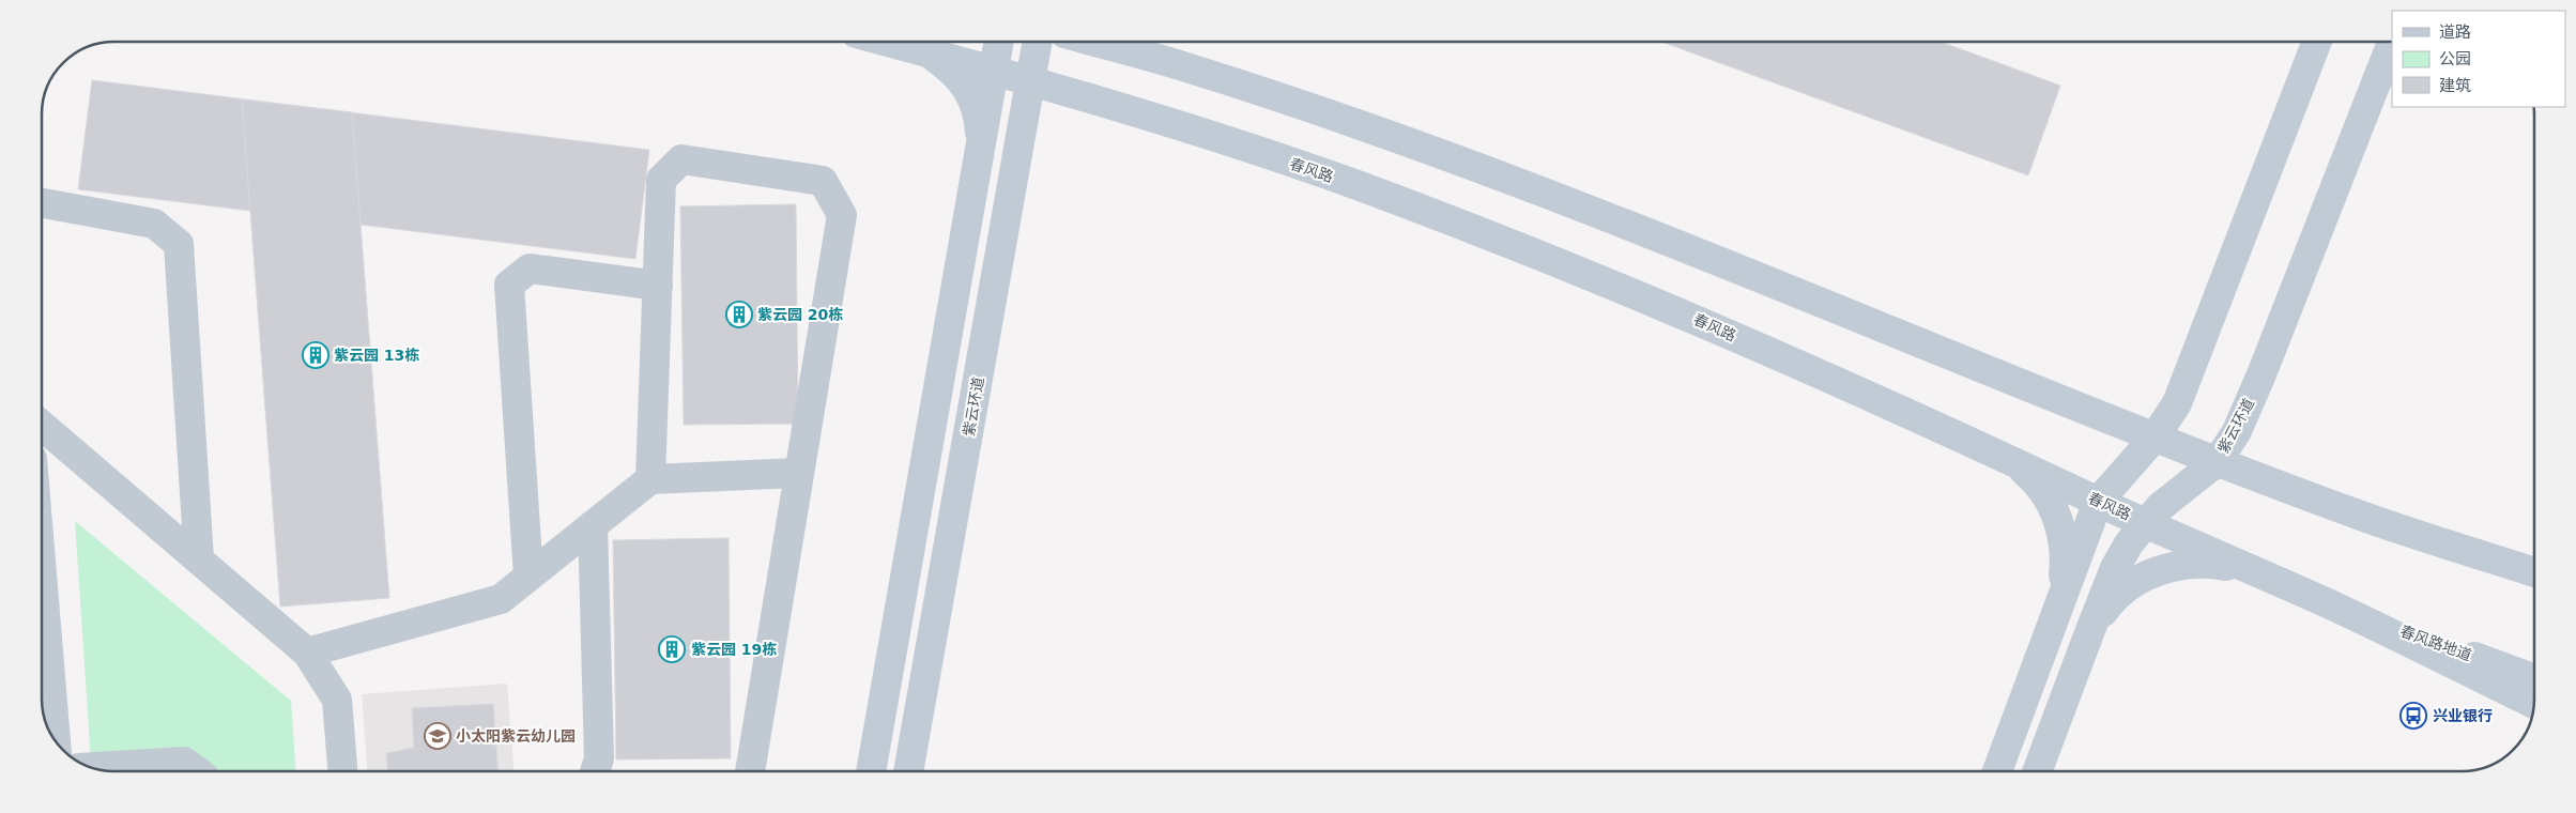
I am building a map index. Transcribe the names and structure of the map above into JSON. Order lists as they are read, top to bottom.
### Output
{
  "streets": {
    "main road": ["春风路", "紫云环道", "春风路地道"]
  },
  "crossings": [
    ["春风路", "紫云环道"],
    ["春风路", "春风路地道"]
  ],
  "places": {
    "building": ["紫云园 20栋", "紫云园 13栋", "紫云园 19栋"],
    "bus stop": ["兴业银行"],
    "school or university": ["小太阳紫云幼儿园"]
  },
  "legend": ["道路", "公园", "建筑"]
}
